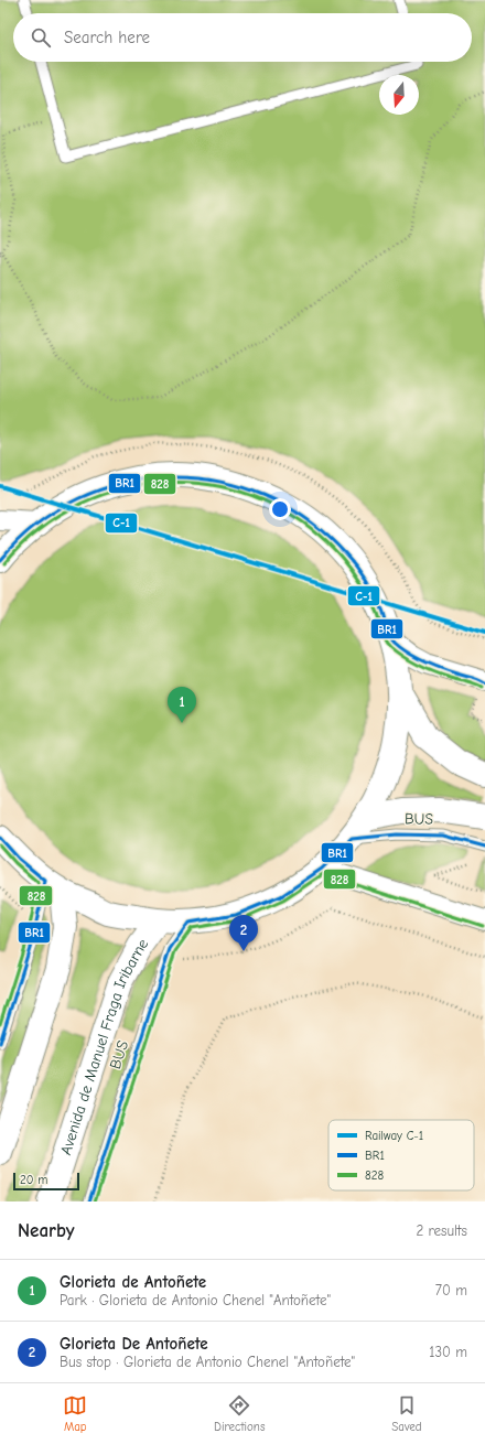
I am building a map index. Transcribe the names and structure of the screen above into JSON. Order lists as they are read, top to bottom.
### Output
{
  "streets": {
    "street": ["Avenida de Manuel Fraga Iribarne"],
    "lane": ["BUS"]
  },
  "lines": ["transit line BR1", "transit line 828", "rail line C-1"],
  "legend": ["Railway C-1", "BR1", "828"],
  "scale_bar": "20 m",
  "north": "bottom",
  "page": {
    "search": "Search here",
    "pins": ["1", "2"],
    "scale": "20 m",
    "heading": ["Nearby", "2 results"],
    "list": [
      {
        "mark": "1",
        "name": "Glorieta de Antoñete",
        "note": "Park · Glorieta de Antonio Chenel \"Antoñete\"",
        "value": "70 m"
      },
      {
        "mark": "2",
        "name": "Glorieta De Antoñete",
        "note": "Bus stop · Glorieta de Antonio Chenel \"Antoñete\"",
        "value": "130 m"
      }
    ],
    "nav": ["Map", "Directions", "Saved"]
  }
}
